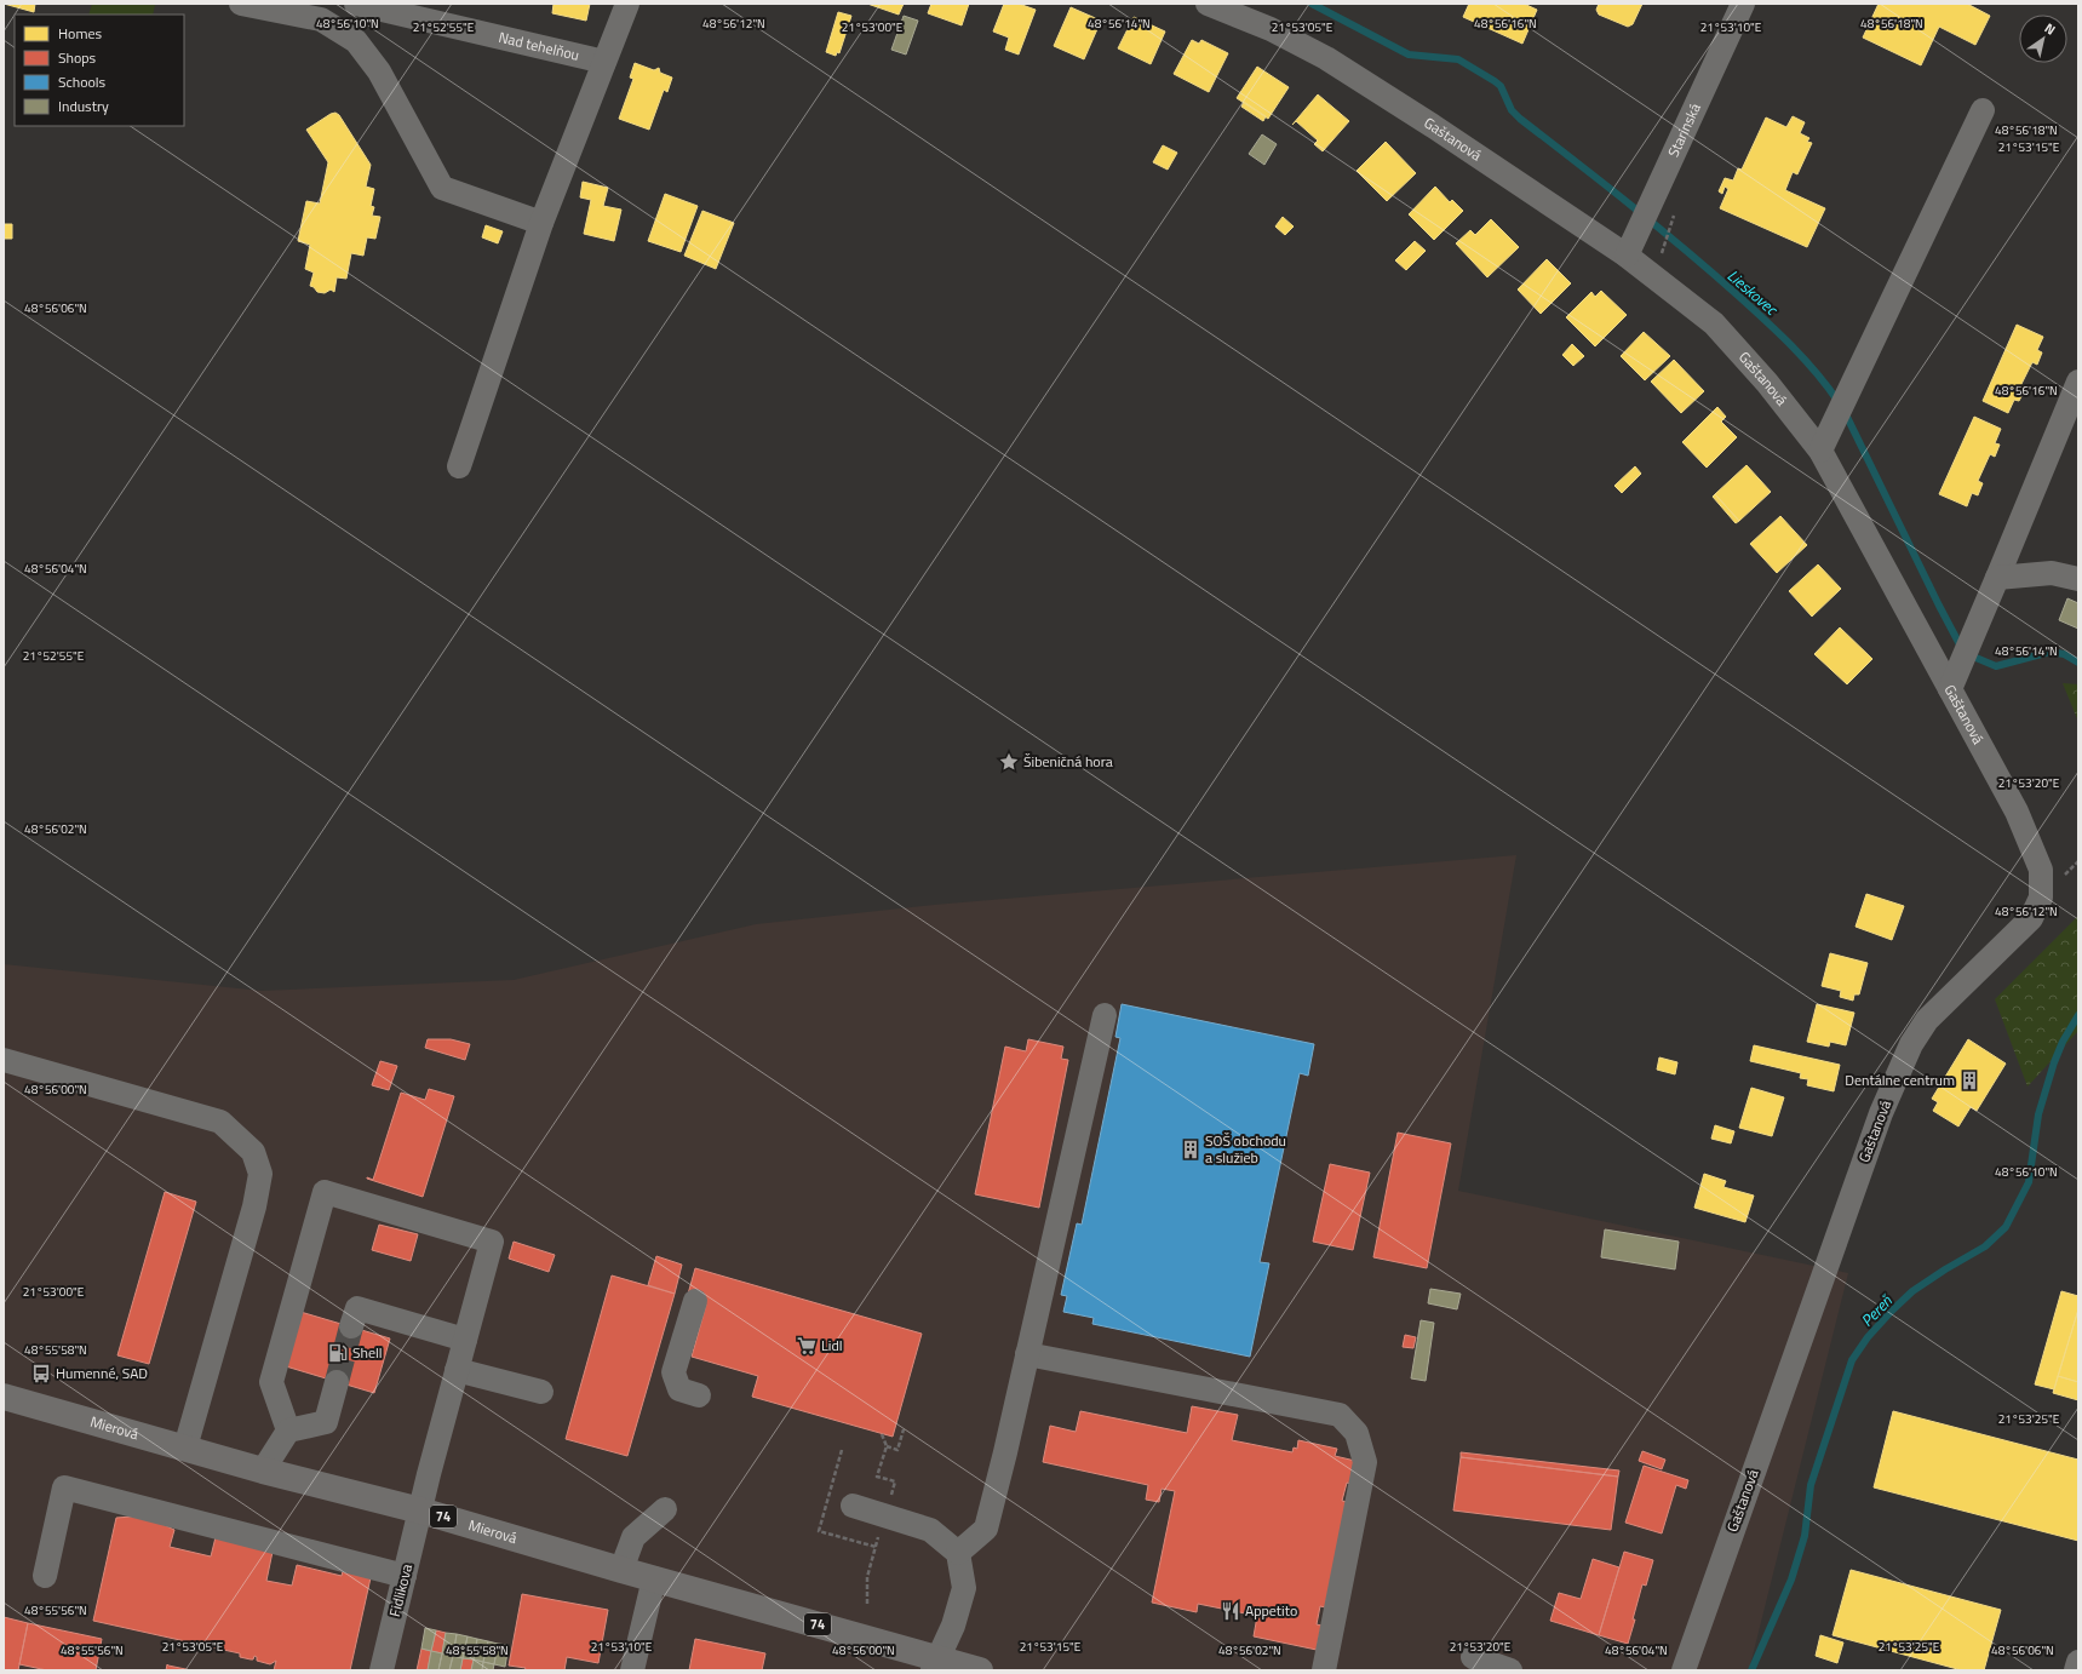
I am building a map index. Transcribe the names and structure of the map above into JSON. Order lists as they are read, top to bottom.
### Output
{
  "streets": {
    "main road": ["Mierová", "74"],
    "street": [
      "Nad tehelňou",
      "Starinská",
      "Gaštanová",
      "Fidlikova"
    ]
  },
  "crossings": [
    ["Starinská", "Gaštanová"],
    ["Mierová", "Fidlikova"]
  ],
  "water": ["Lieskovec", "Pereň"],
  "places": {
    "place": ["Šibeničná hora"],
    "building": ["Dentálne centrum", "SOŠ obchodu a služieb"],
    "supermarket": ["Lidl"],
    "fuel station": ["Shell"],
    "bus stop": ["Humenné, SAD"],
    "restaurant": ["Appetito"]
  },
  "legend": [
    "Homes",
    "Shops",
    "Schools",
    "Industry"
  ],
  "north": "top right",
  "coordinates": [
    "48°56'10\"N",
    "48°56'12\"N",
    "48°56'14\"N",
    "48°56'16\"N",
    "48°56'18\"N",
    "21°52'55\"E",
    "21°53'00\"E",
    "21°53'10\"E",
    "21°53'05\"E",
    "21°53'15\"E",
    "48°56'06\"N",
    "48°56'04\"N",
    "21°53'20\"E",
    "48°56'02\"N",
    "48°56'00\"N",
    "48°55'58\"N",
    "21°53'25\"E",
    "48°55'56\"N"
  ]
}
